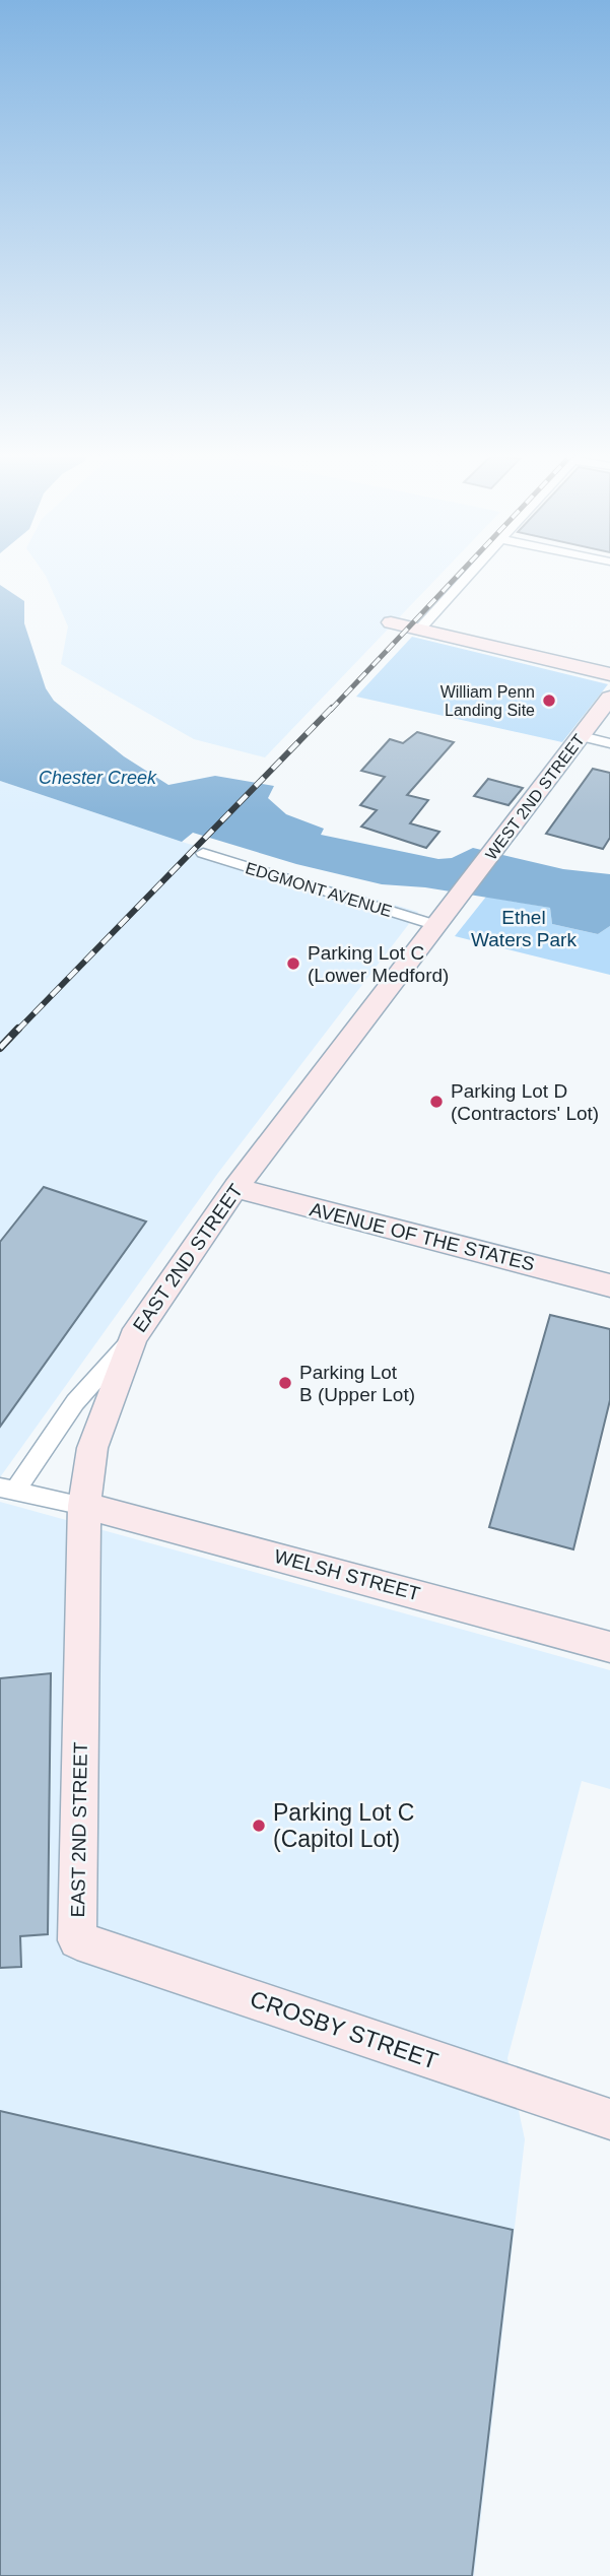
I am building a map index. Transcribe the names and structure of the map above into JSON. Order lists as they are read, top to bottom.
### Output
{
  "streets": {
    "street": [
      "WEST 2ND STREET",
      "EDGMONT AVENUE",
      "AVENUE OF THE STATES",
      "EAST 2ND STREET",
      "WELSH STREET",
      "CROSBY STREET"
    ]
  },
  "crossings": [
    ["WEST 2ND STREET", "EAST 2ND STREET"],
    ["EDGMONT AVENUE", "EAST 2ND STREET"],
    ["AVENUE OF THE STATES", "EAST 2ND STREET"],
    ["EAST 2ND STREET", "WELSH STREET"],
    ["EAST 2ND STREET", "CROSBY STREET"]
  ],
  "water": ["Chester Creek"],
  "parks": ["Ethel Waters Park"],
  "places": [
    "William Penn Landing Site",
    "Parking Lot C (Lower Medford)",
    "Parking Lot D (Contractors' Lot)",
    "Parking Lot B (Upper Lot)",
    "Parking Lot C (Capitol Lot)"
  ]
}
